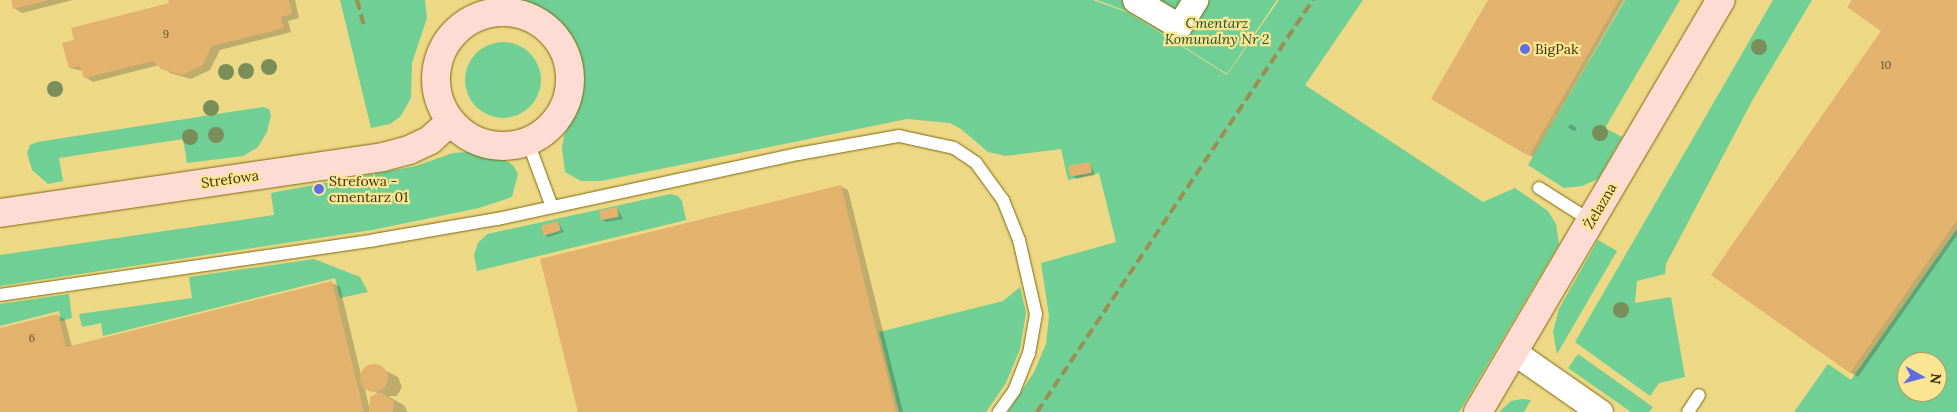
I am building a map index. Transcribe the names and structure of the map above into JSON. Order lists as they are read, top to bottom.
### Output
{
  "streets": {
    "street": ["Strefowa", "Żelazna"]
  },
  "parks": ["Cmentarz Komunalny Nr 2"],
  "places": ["BigPak", "Strefowa - cmentarz 01"],
  "house_numbers": ["9", "10", "6"],
  "north": "right"
}
